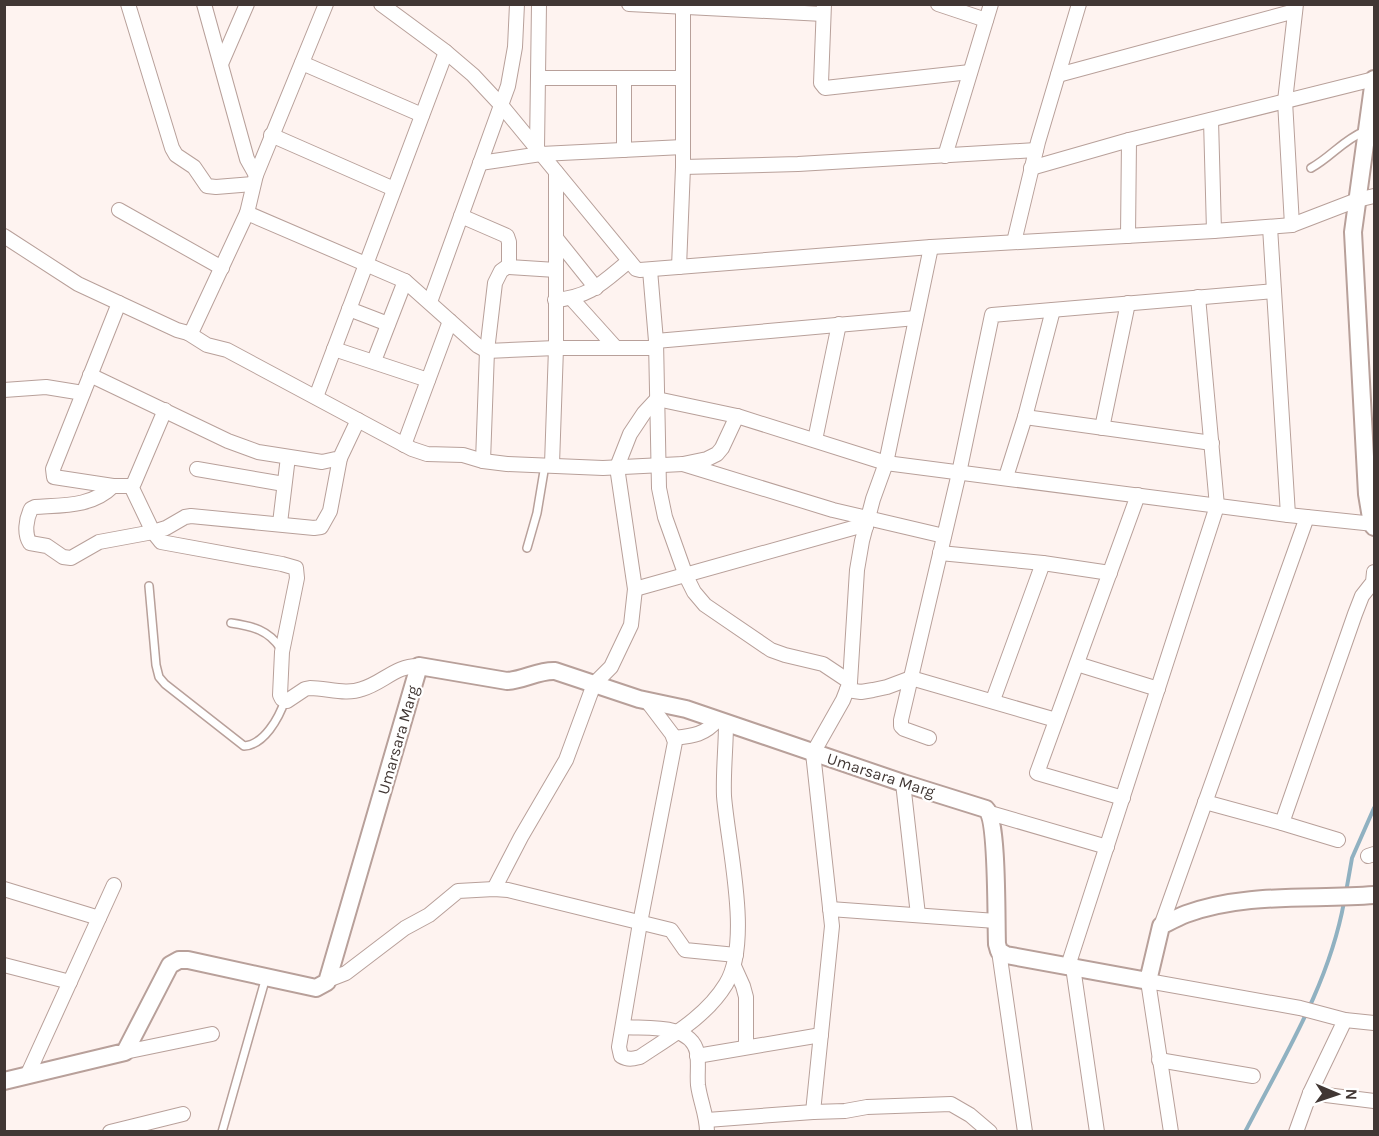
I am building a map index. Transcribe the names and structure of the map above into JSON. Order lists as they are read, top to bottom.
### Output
{
  "streets": {
    "street": ["Umarsara Marg"]
  },
  "north": "right"
}
